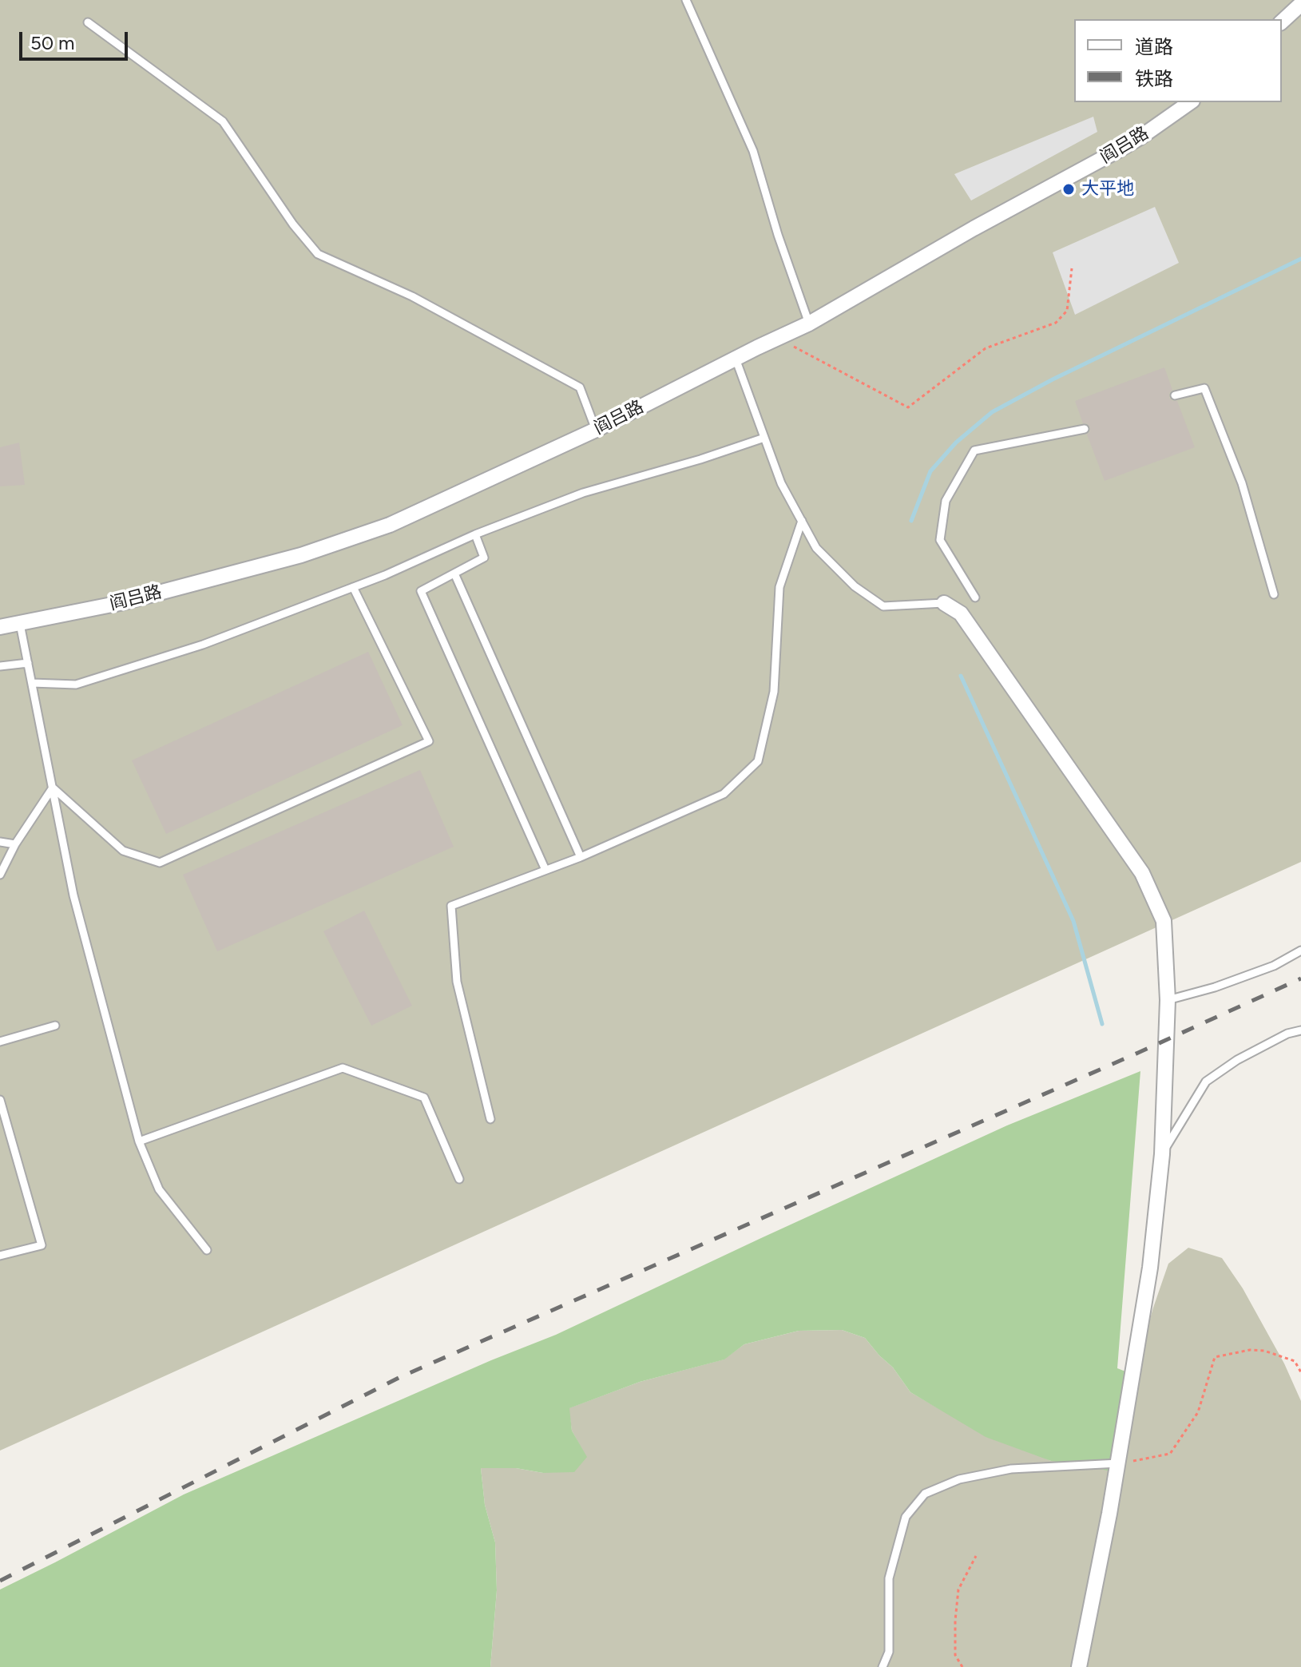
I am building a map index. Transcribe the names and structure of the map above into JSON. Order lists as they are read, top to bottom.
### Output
{
  "streets": {
    "street": ["阎吕路"]
  },
  "places": ["大平地"],
  "legend": ["道路", "铁路"],
  "scale_bar": "50 m"
}
